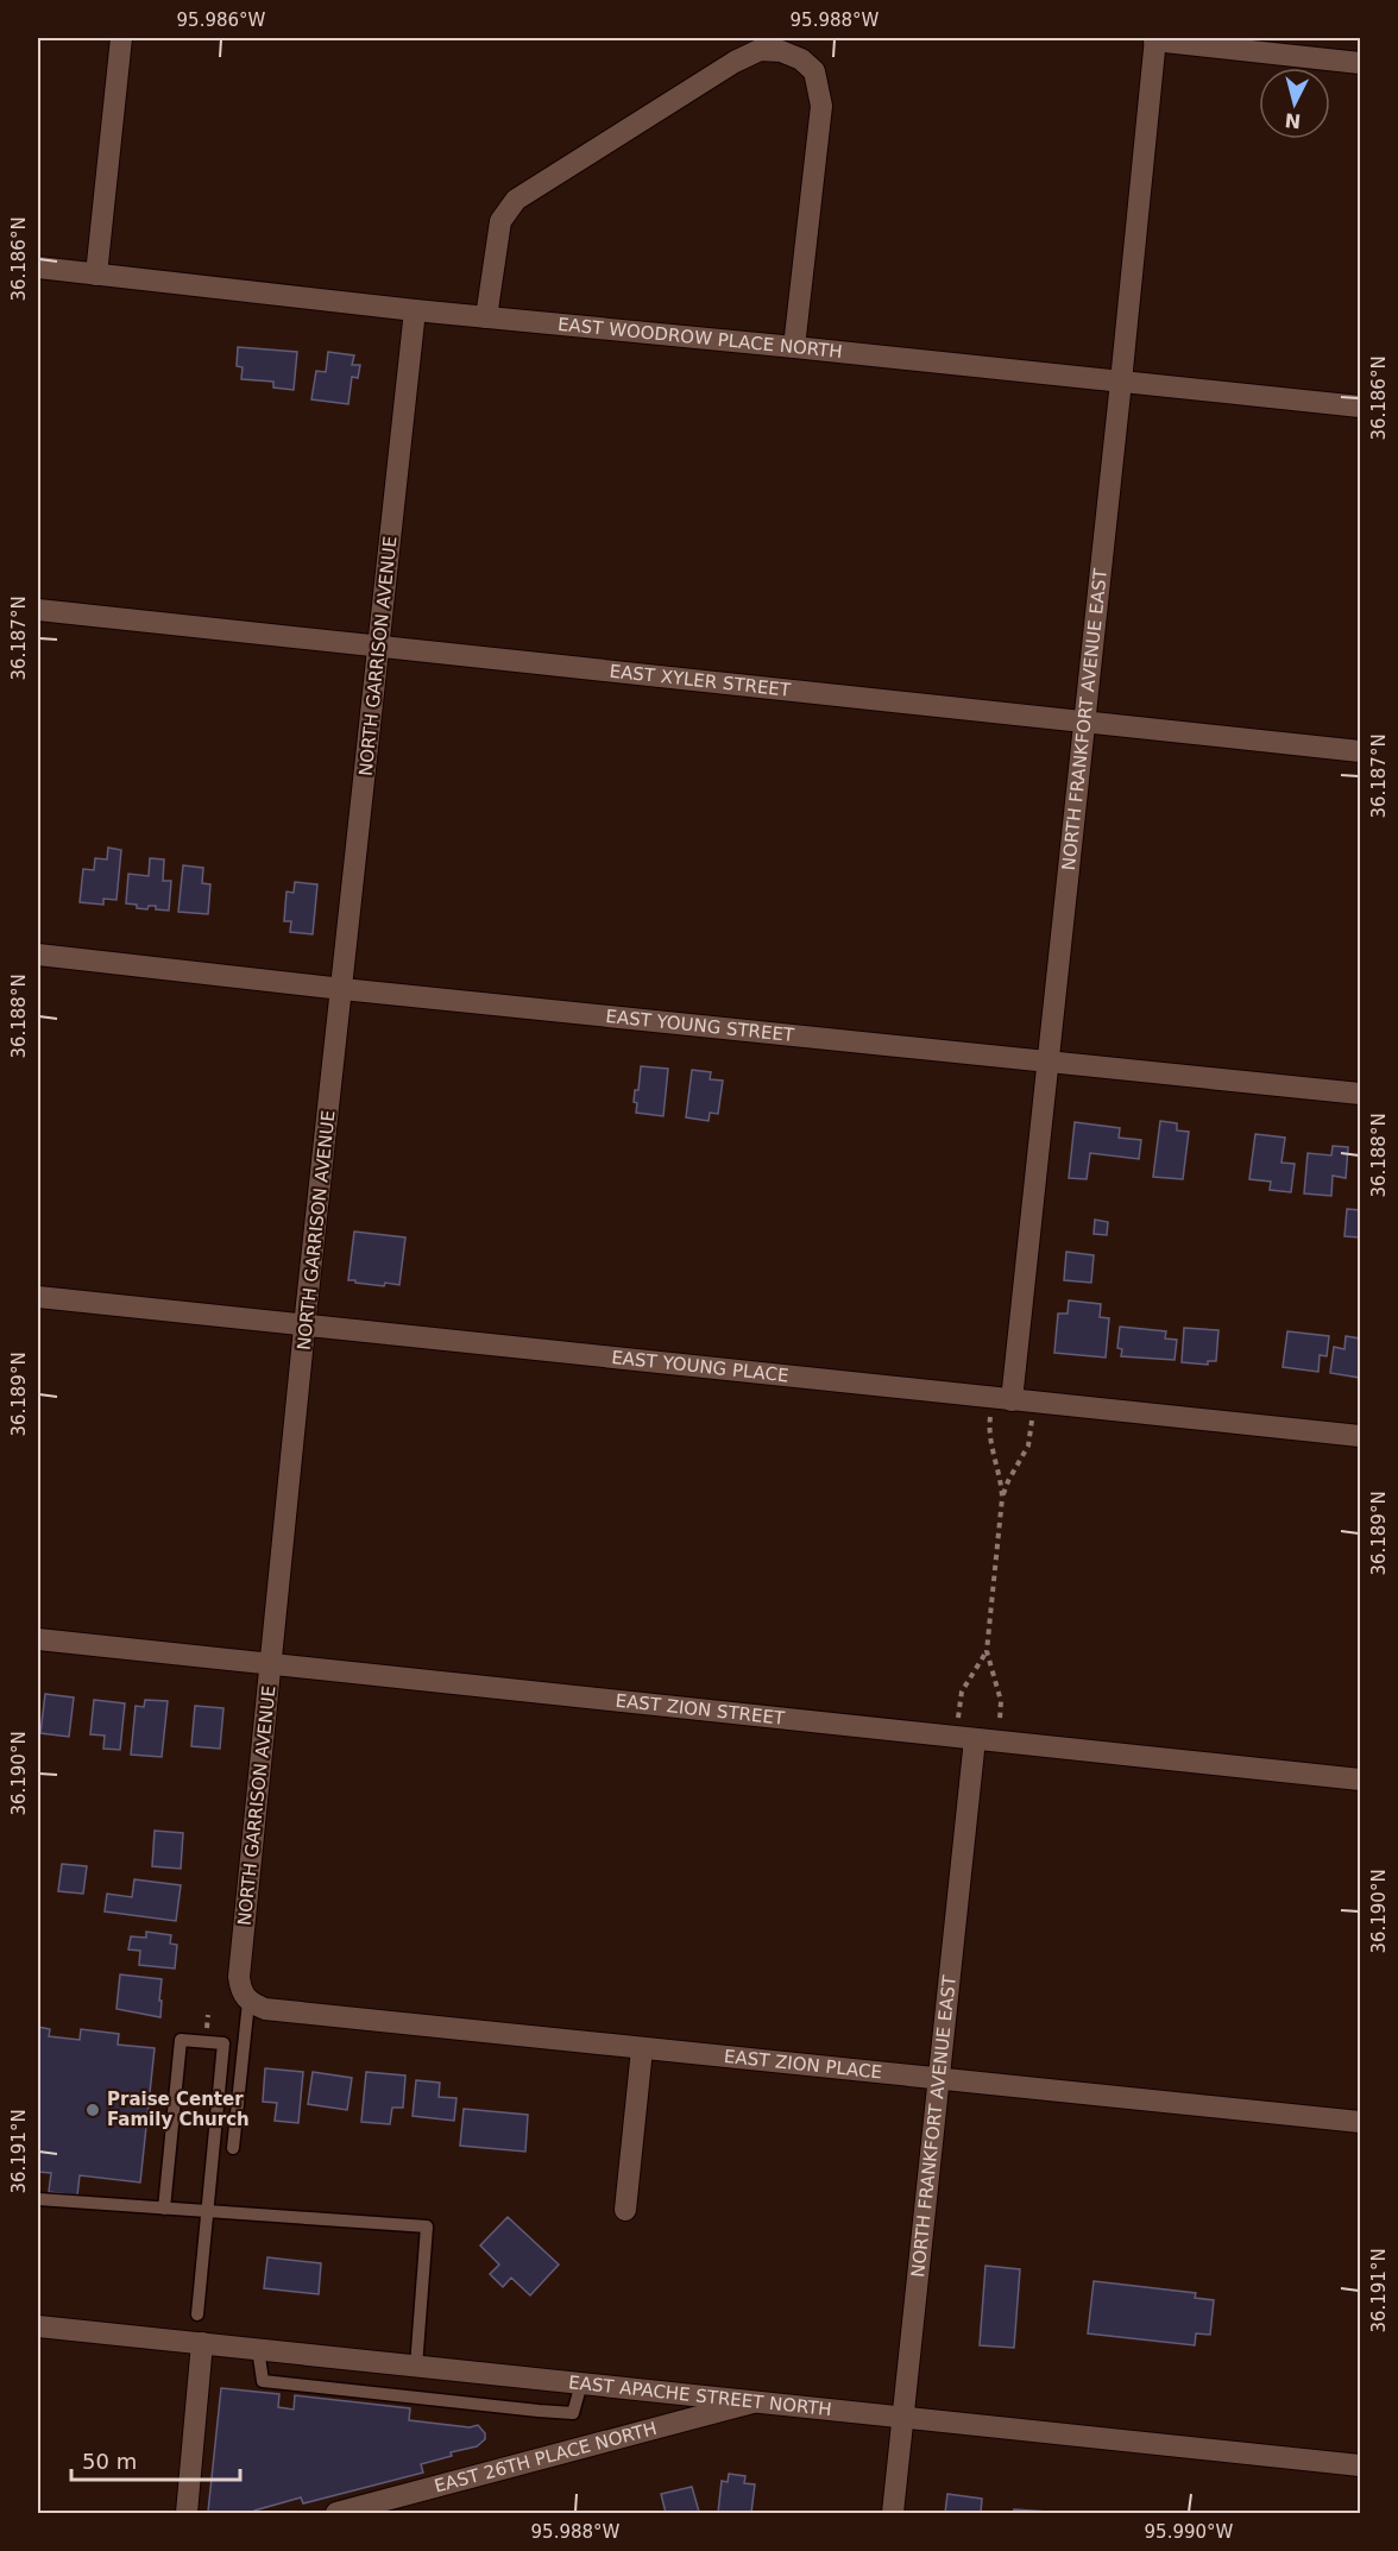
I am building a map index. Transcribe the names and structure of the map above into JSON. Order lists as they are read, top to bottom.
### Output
{
  "streets": {
    "street": [
      "EAST WOODROW PLACE NORTH",
      "NORTH GARRISON AVENUE",
      "EAST XYLER STREET",
      "NORTH FRANKFORT AVENUE EAST",
      "EAST YOUNG STREET",
      "EAST YOUNG PLACE",
      "EAST ZION STREET",
      "EAST ZION PLACE",
      "EAST APACHE STREET NORTH",
      "EAST 26TH PLACE NORTH"
    ]
  },
  "crossings": [
    ["EAST WOODROW PLACE NORTH", "NORTH GARRISON AVENUE"],
    ["EAST WOODROW PLACE NORTH", "NORTH FRANKFORT AVENUE EAST"],
    ["NORTH GARRISON AVENUE", "EAST XYLER STREET"],
    ["NORTH GARRISON AVENUE", "EAST YOUNG STREET"],
    ["NORTH GARRISON AVENUE", "EAST YOUNG PLACE"],
    ["NORTH GARRISON AVENUE", "EAST ZION STREET"],
    ["NORTH GARRISON AVENUE", "EAST ZION PLACE"],
    ["EAST XYLER STREET", "NORTH FRANKFORT AVENUE EAST"],
    ["NORTH FRANKFORT AVENUE EAST", "EAST YOUNG STREET"],
    ["NORTH FRANKFORT AVENUE EAST", "EAST YOUNG PLACE"],
    ["NORTH FRANKFORT AVENUE EAST", "EAST ZION STREET"],
    ["NORTH FRANKFORT AVENUE EAST", "EAST ZION PLACE"],
    ["NORTH FRANKFORT AVENUE EAST", "EAST APACHE STREET NORTH"],
    ["EAST APACHE STREET NORTH", "EAST 26TH PLACE NORTH"]
  ],
  "places": ["Praise Center Family Church"],
  "scale_bar": "50 m",
  "north": "bottom",
  "coordinates": [
    "95.986°W",
    "95.988°W",
    "36.186°N",
    "36.187°N",
    "36.188°N",
    "36.189°N",
    "36.190°N",
    "36.191°N",
    "95.990°W"
  ]
}
